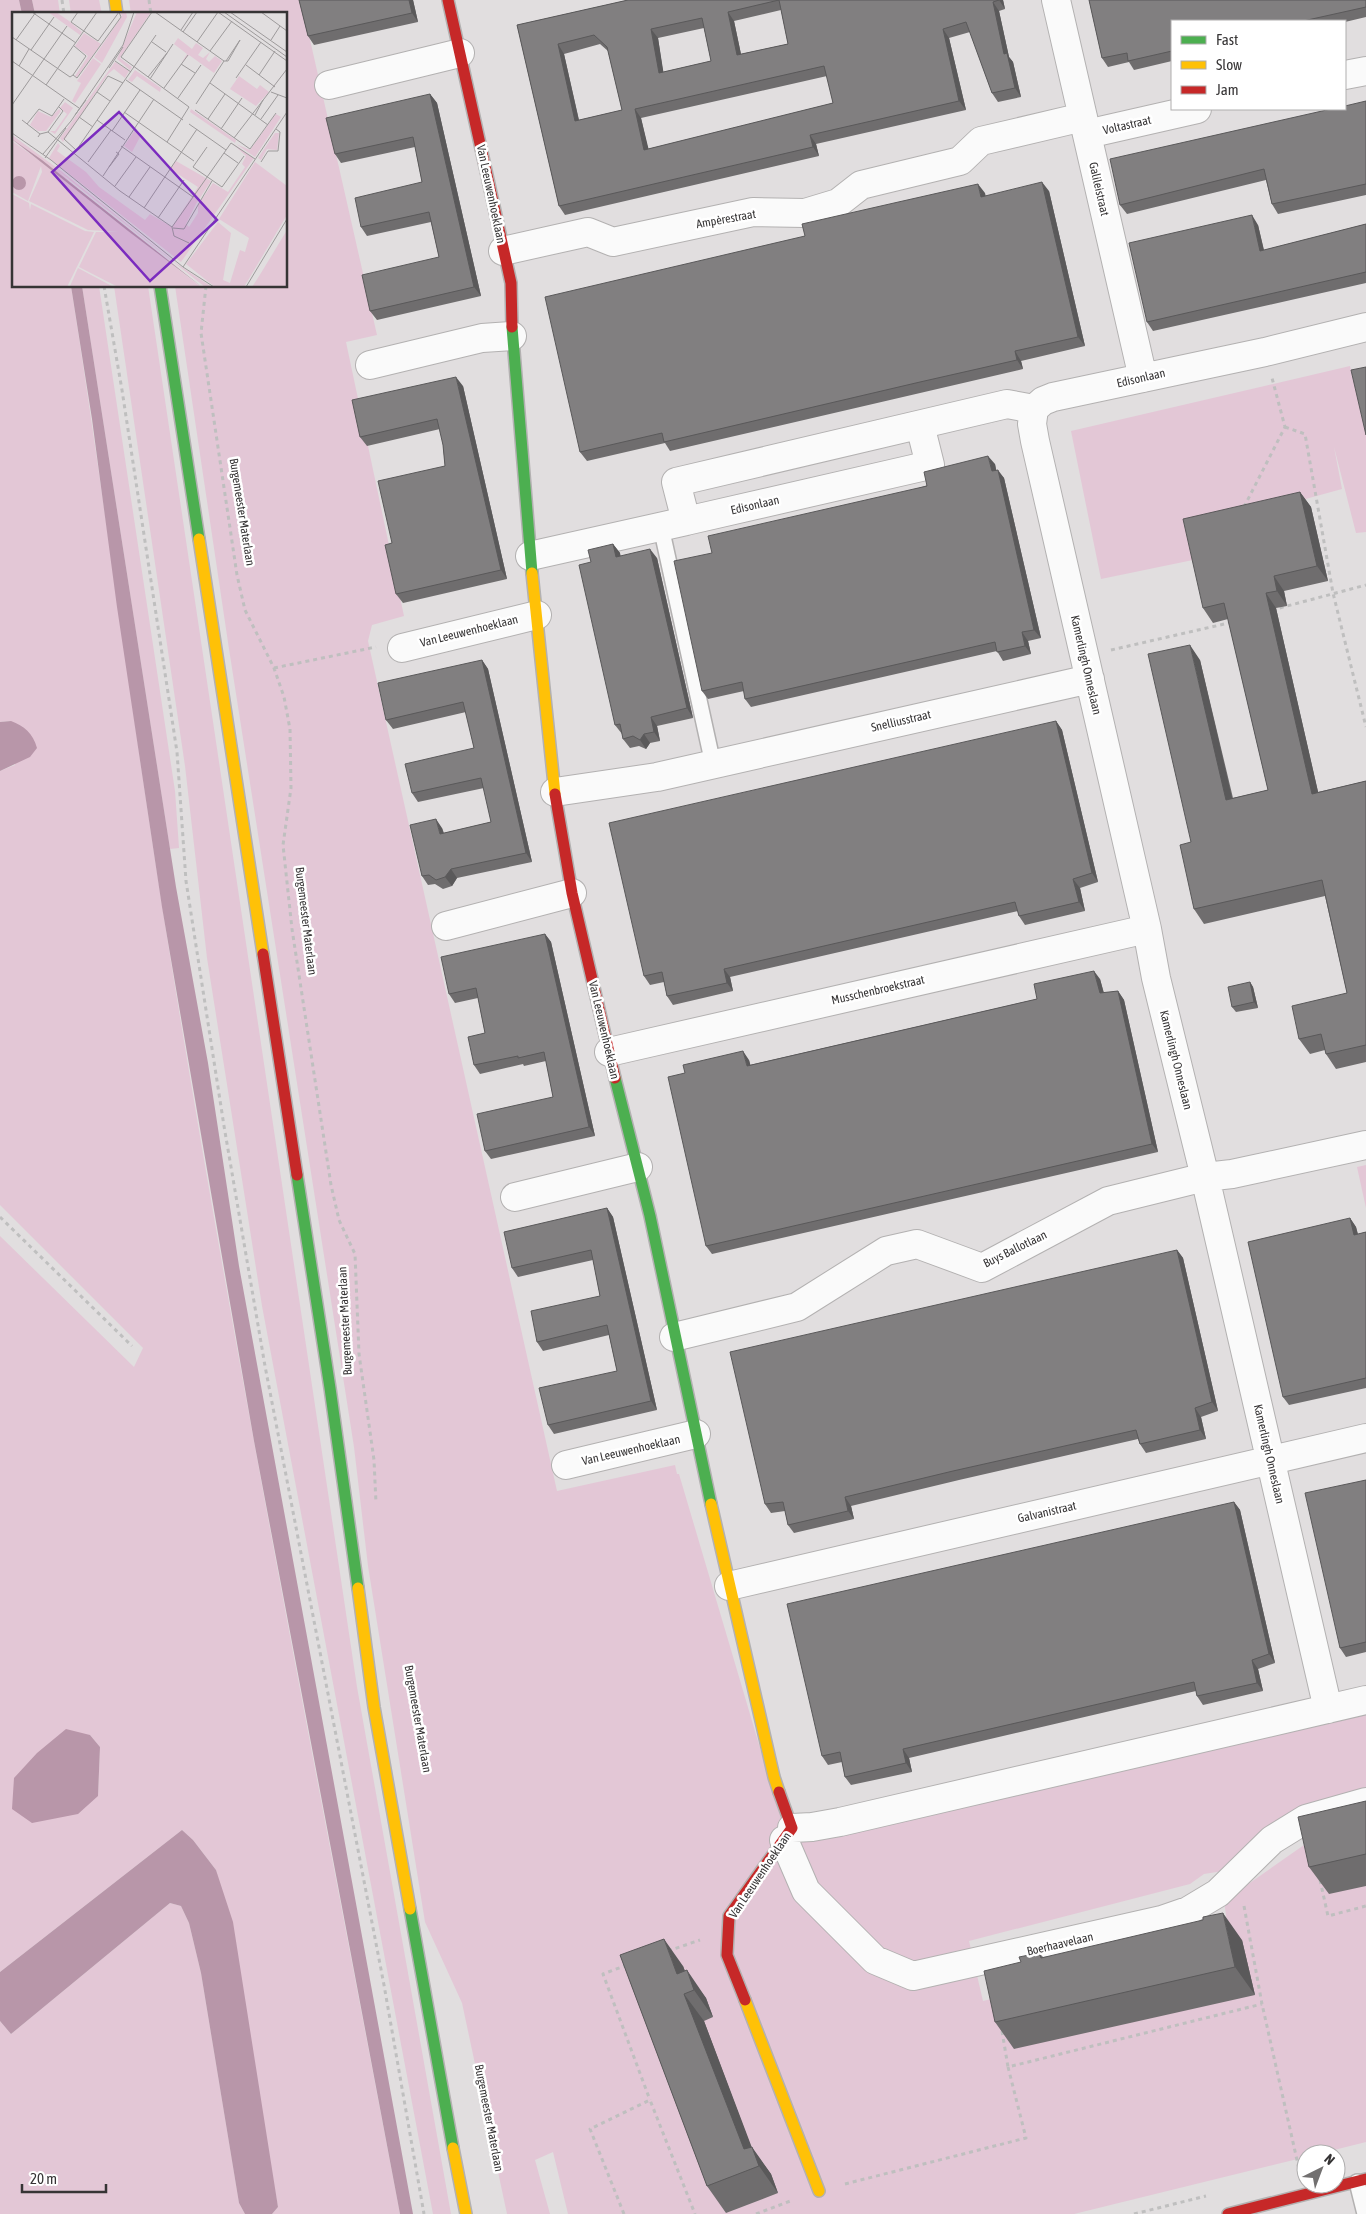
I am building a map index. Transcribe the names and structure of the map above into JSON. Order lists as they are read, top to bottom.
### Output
{
  "streets": {
    "street": [
      "Voltastraat",
      "Galileistraat",
      "Van Leeuwenhoeklaan",
      "Ampèrestraat",
      "Edisonlaan",
      "Burgemeester Materlaan",
      "Kamerlingh Onneslaan",
      "Snelliusstraat",
      "Musschenbroekstraat",
      "Buys Ballotlaan",
      "Galvanistraat",
      "Boerhaavelaan"
    ]
  },
  "crossings": [
    ["Voltastraat", "Galileistraat"],
    ["Voltastraat", "Ampèrestraat"],
    ["Galileistraat", "Ampèrestraat"],
    ["Galileistraat", "Edisonlaan"],
    ["Van Leeuwenhoeklaan", "Ampèrestraat"],
    ["Van Leeuwenhoeklaan", "Edisonlaan"],
    ["Van Leeuwenhoeklaan", "Snelliusstraat"],
    ["Van Leeuwenhoeklaan", "Musschenbroekstraat"],
    ["Van Leeuwenhoeklaan", "Buys Ballotlaan"],
    ["Van Leeuwenhoeklaan", "Galvanistraat"],
    ["Van Leeuwenhoeklaan", "Boerhaavelaan"],
    ["Edisonlaan", "Kamerlingh Onneslaan"],
    ["Kamerlingh Onneslaan", "Snelliusstraat"],
    ["Kamerlingh Onneslaan", "Musschenbroekstraat"],
    ["Kamerlingh Onneslaan", "Buys Ballotlaan"],
    ["Kamerlingh Onneslaan", "Galvanistraat"]
  ],
  "legend": ["Fast", "Slow", "Jam"],
  "scale_bar": "20 m",
  "north": "top right"
}
